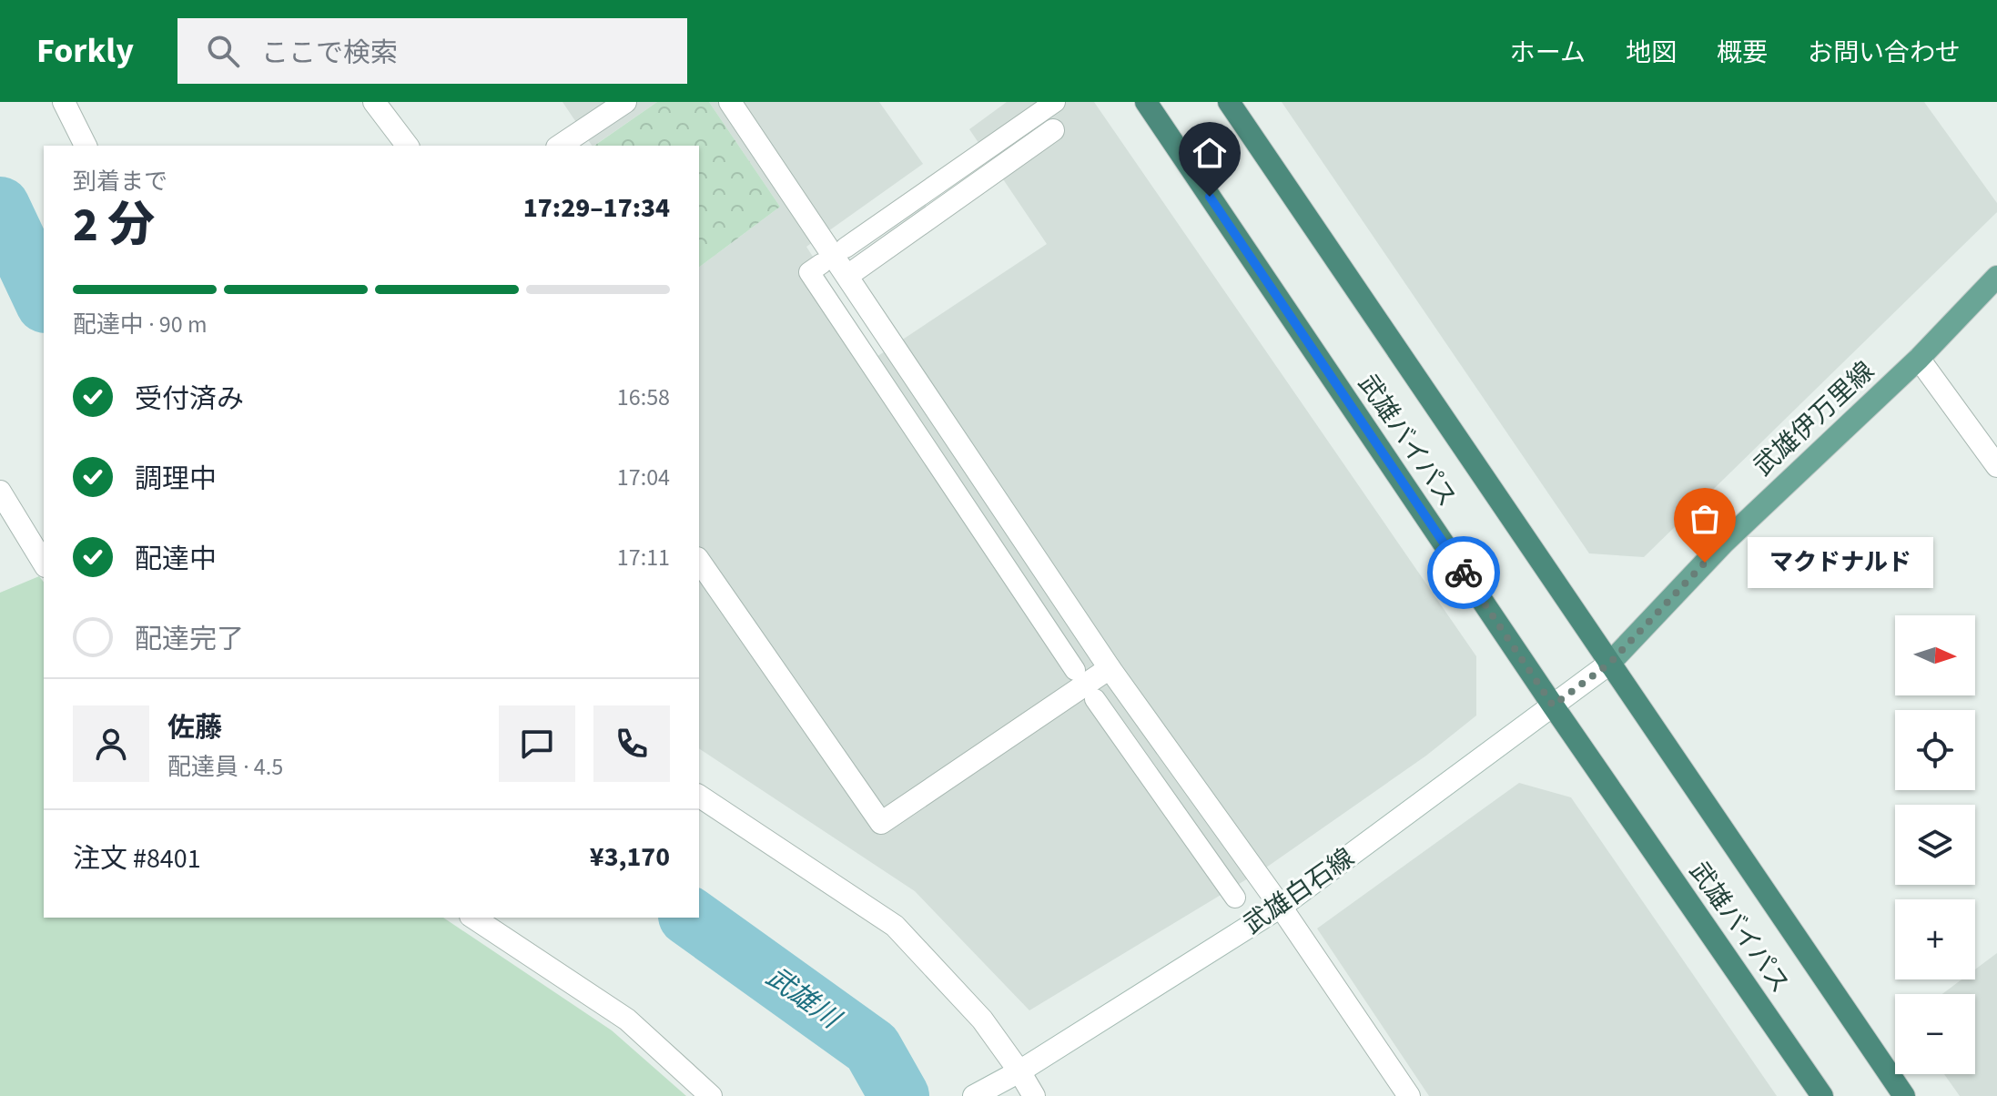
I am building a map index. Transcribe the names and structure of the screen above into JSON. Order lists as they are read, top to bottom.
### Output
{
  "streets": {
    "highway": ["武雄バイパス"],
    "main road": ["武雄伊万里線"],
    "street": ["武雄白石線"]
  },
  "crossings": [
    ["武雄伊万里線", "武雄バイパス"],
    ["武雄伊万里線", "武雄白石線"],
    ["武雄バイパス", "武雄白石線"]
  ],
  "water": ["武雄川"],
  "places": ["マクドナルド"],
  "north": "right",
  "page": {
    "header": "Forkly",
    "search": "ここで検索",
    "nav": [
      "ホーム",
      "地図",
      "概要",
      "お問い合わせ"
    ],
    "heading": ["2 分", "到着まで", "17:29–17:34"],
    "panel": [
      "佐藤",
      "配達員 · 4.5",
      "注文 #8401",
      "¥3,170"
    ],
    "bar": "配達中 · 90 m",
    "list": [
      ["受付済み", "16:58"],
      ["調理中", "17:04"],
      ["配達中", "17:11"],
      "配達完了"
    ],
    "bubble": "マクドナルド",
    "map_buttons": ["+", "−"]
  }
}
